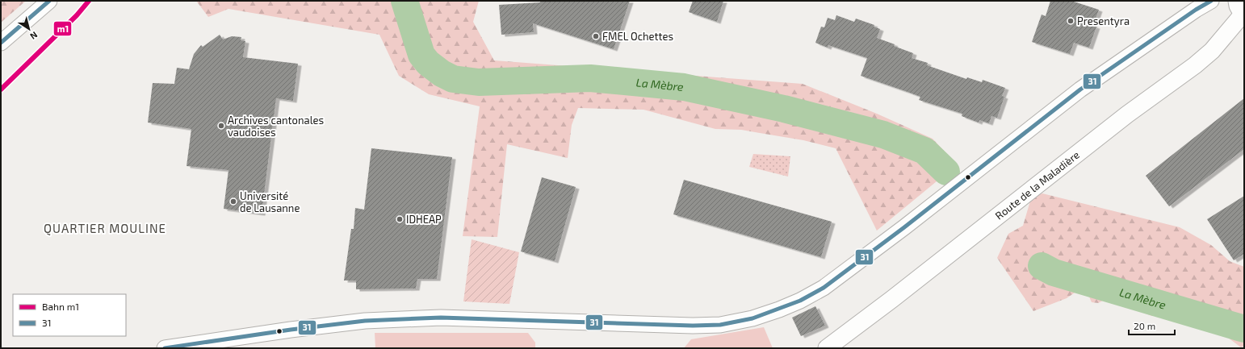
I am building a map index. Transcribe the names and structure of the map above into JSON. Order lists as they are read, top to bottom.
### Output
{
  "streets": {
    "main road": ["Route de la Maladière"]
  },
  "districts": ["QUARTIER MOULINE"],
  "water": ["La Mèbre"],
  "places": [
    "Presentyra",
    "FMEL Ochettes",
    "Archives cantonales vaudoises",
    "Université de Lausanne",
    "IDHEAP"
  ],
  "lines": ["rail line m1", "transit line 31"],
  "legend": ["Bahn m1", "31"],
  "scale_bar": "20 m",
  "north": "bottom right"
}
